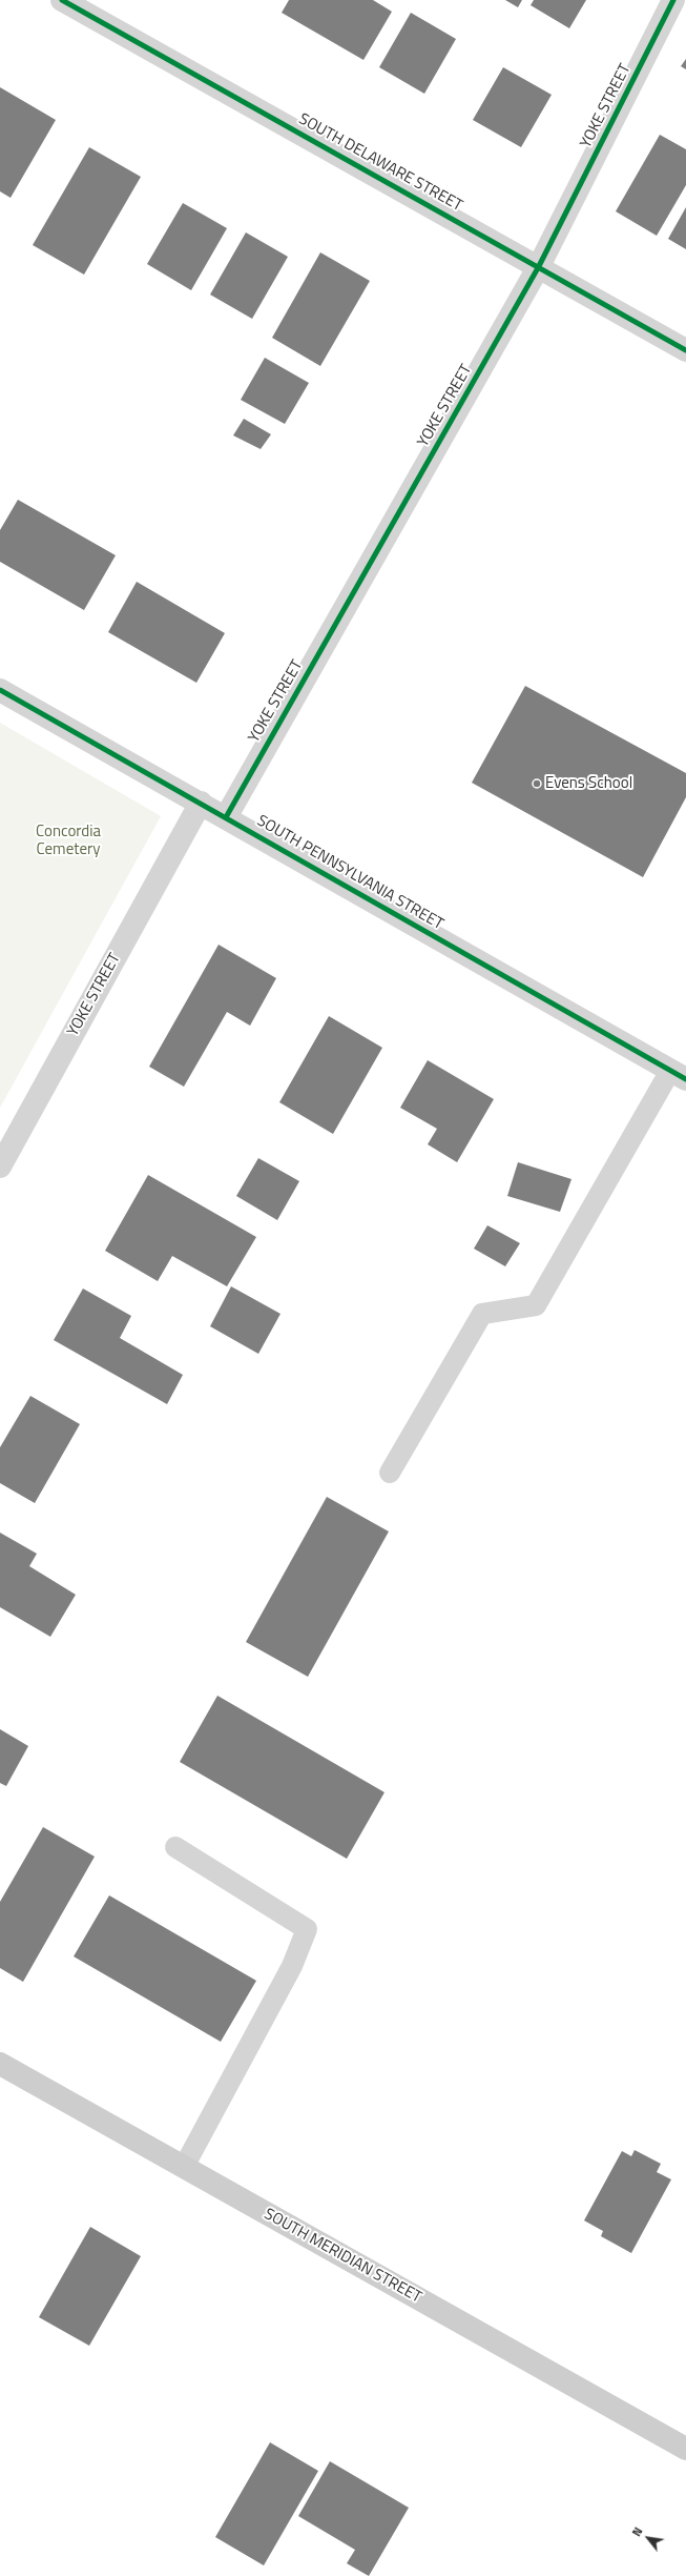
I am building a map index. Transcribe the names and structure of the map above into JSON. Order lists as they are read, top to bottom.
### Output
{
  "streets": {
    "main road": ["SOUTH MERIDIAN STREET"],
    "street": ["YOKE STREET", "SOUTH DELAWARE STREET", "SOUTH PENNSYLVANIA STREET"]
  },
  "crossings": [
    ["YOKE STREET", "SOUTH DELAWARE STREET"],
    ["YOKE STREET", "SOUTH PENNSYLVANIA STREET"]
  ],
  "parks": ["Concordia Cemetery"],
  "places": ["Evens School"],
  "north": "top left"
}
